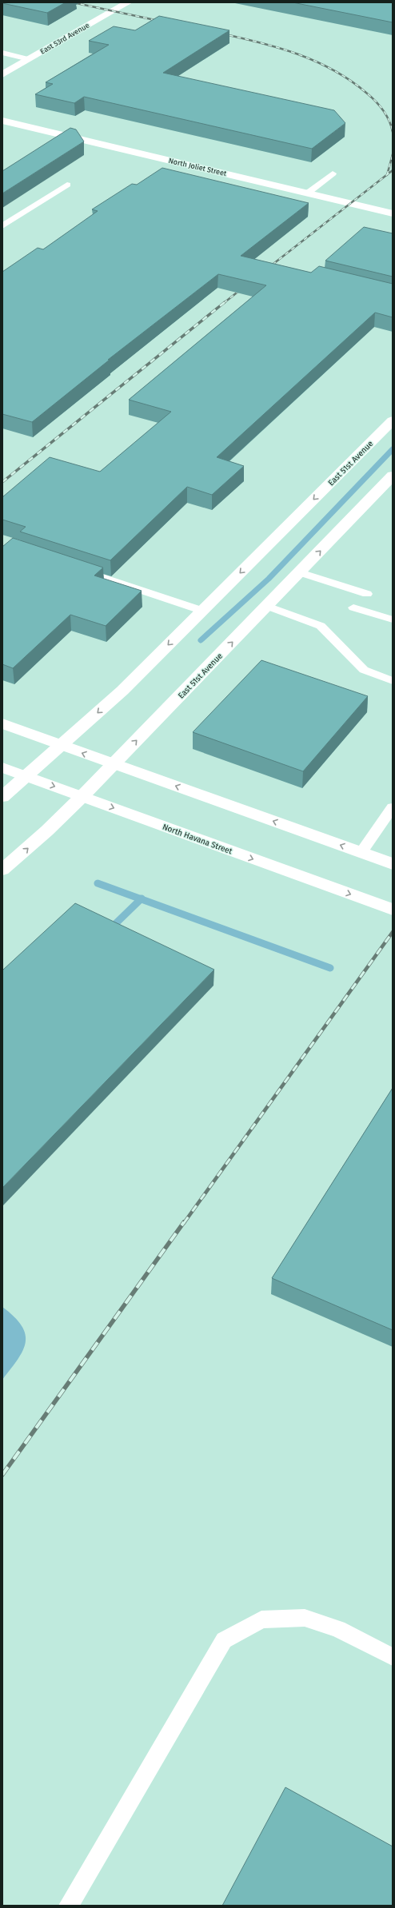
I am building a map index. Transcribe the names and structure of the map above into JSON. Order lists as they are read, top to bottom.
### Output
{
  "streets": {
    "street": [
      "East 53rd Avenue",
      "North Joliet Street",
      "East 51st Avenue",
      "North Havana Street"
    ]
  },
  "crossings": [
    ["East 51st Avenue", "North Havana Street"]
  ]
}
